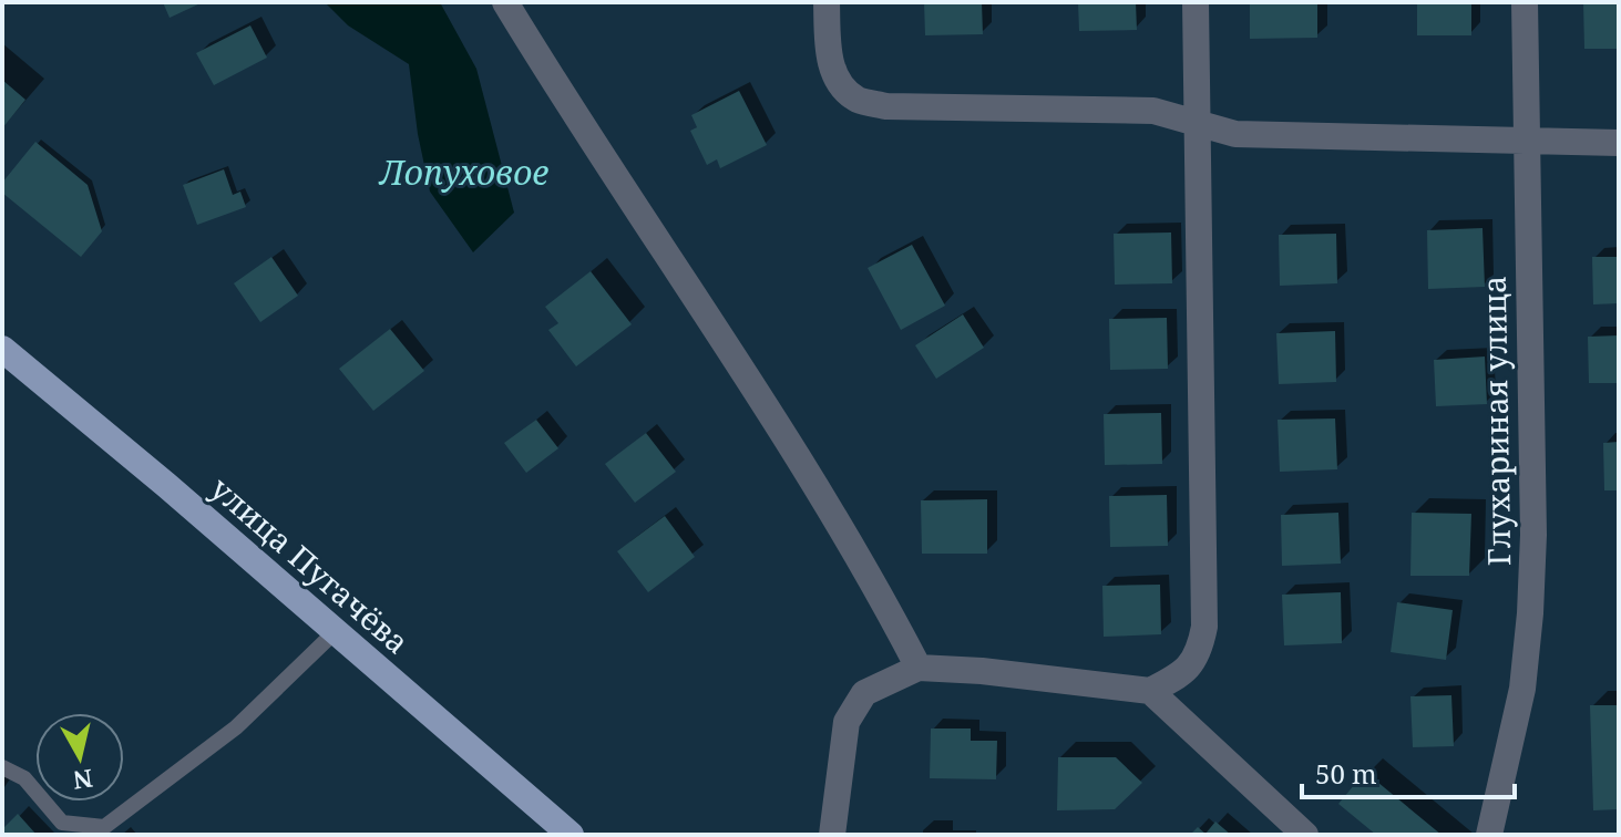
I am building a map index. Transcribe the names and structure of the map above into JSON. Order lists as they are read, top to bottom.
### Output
{
  "streets": {
    "main road": ["улица Пугачёва"],
    "street": ["Глухариная улица"]
  },
  "water": ["Лопуховое"],
  "scale_bar": "50 m",
  "north": "bottom"
}
